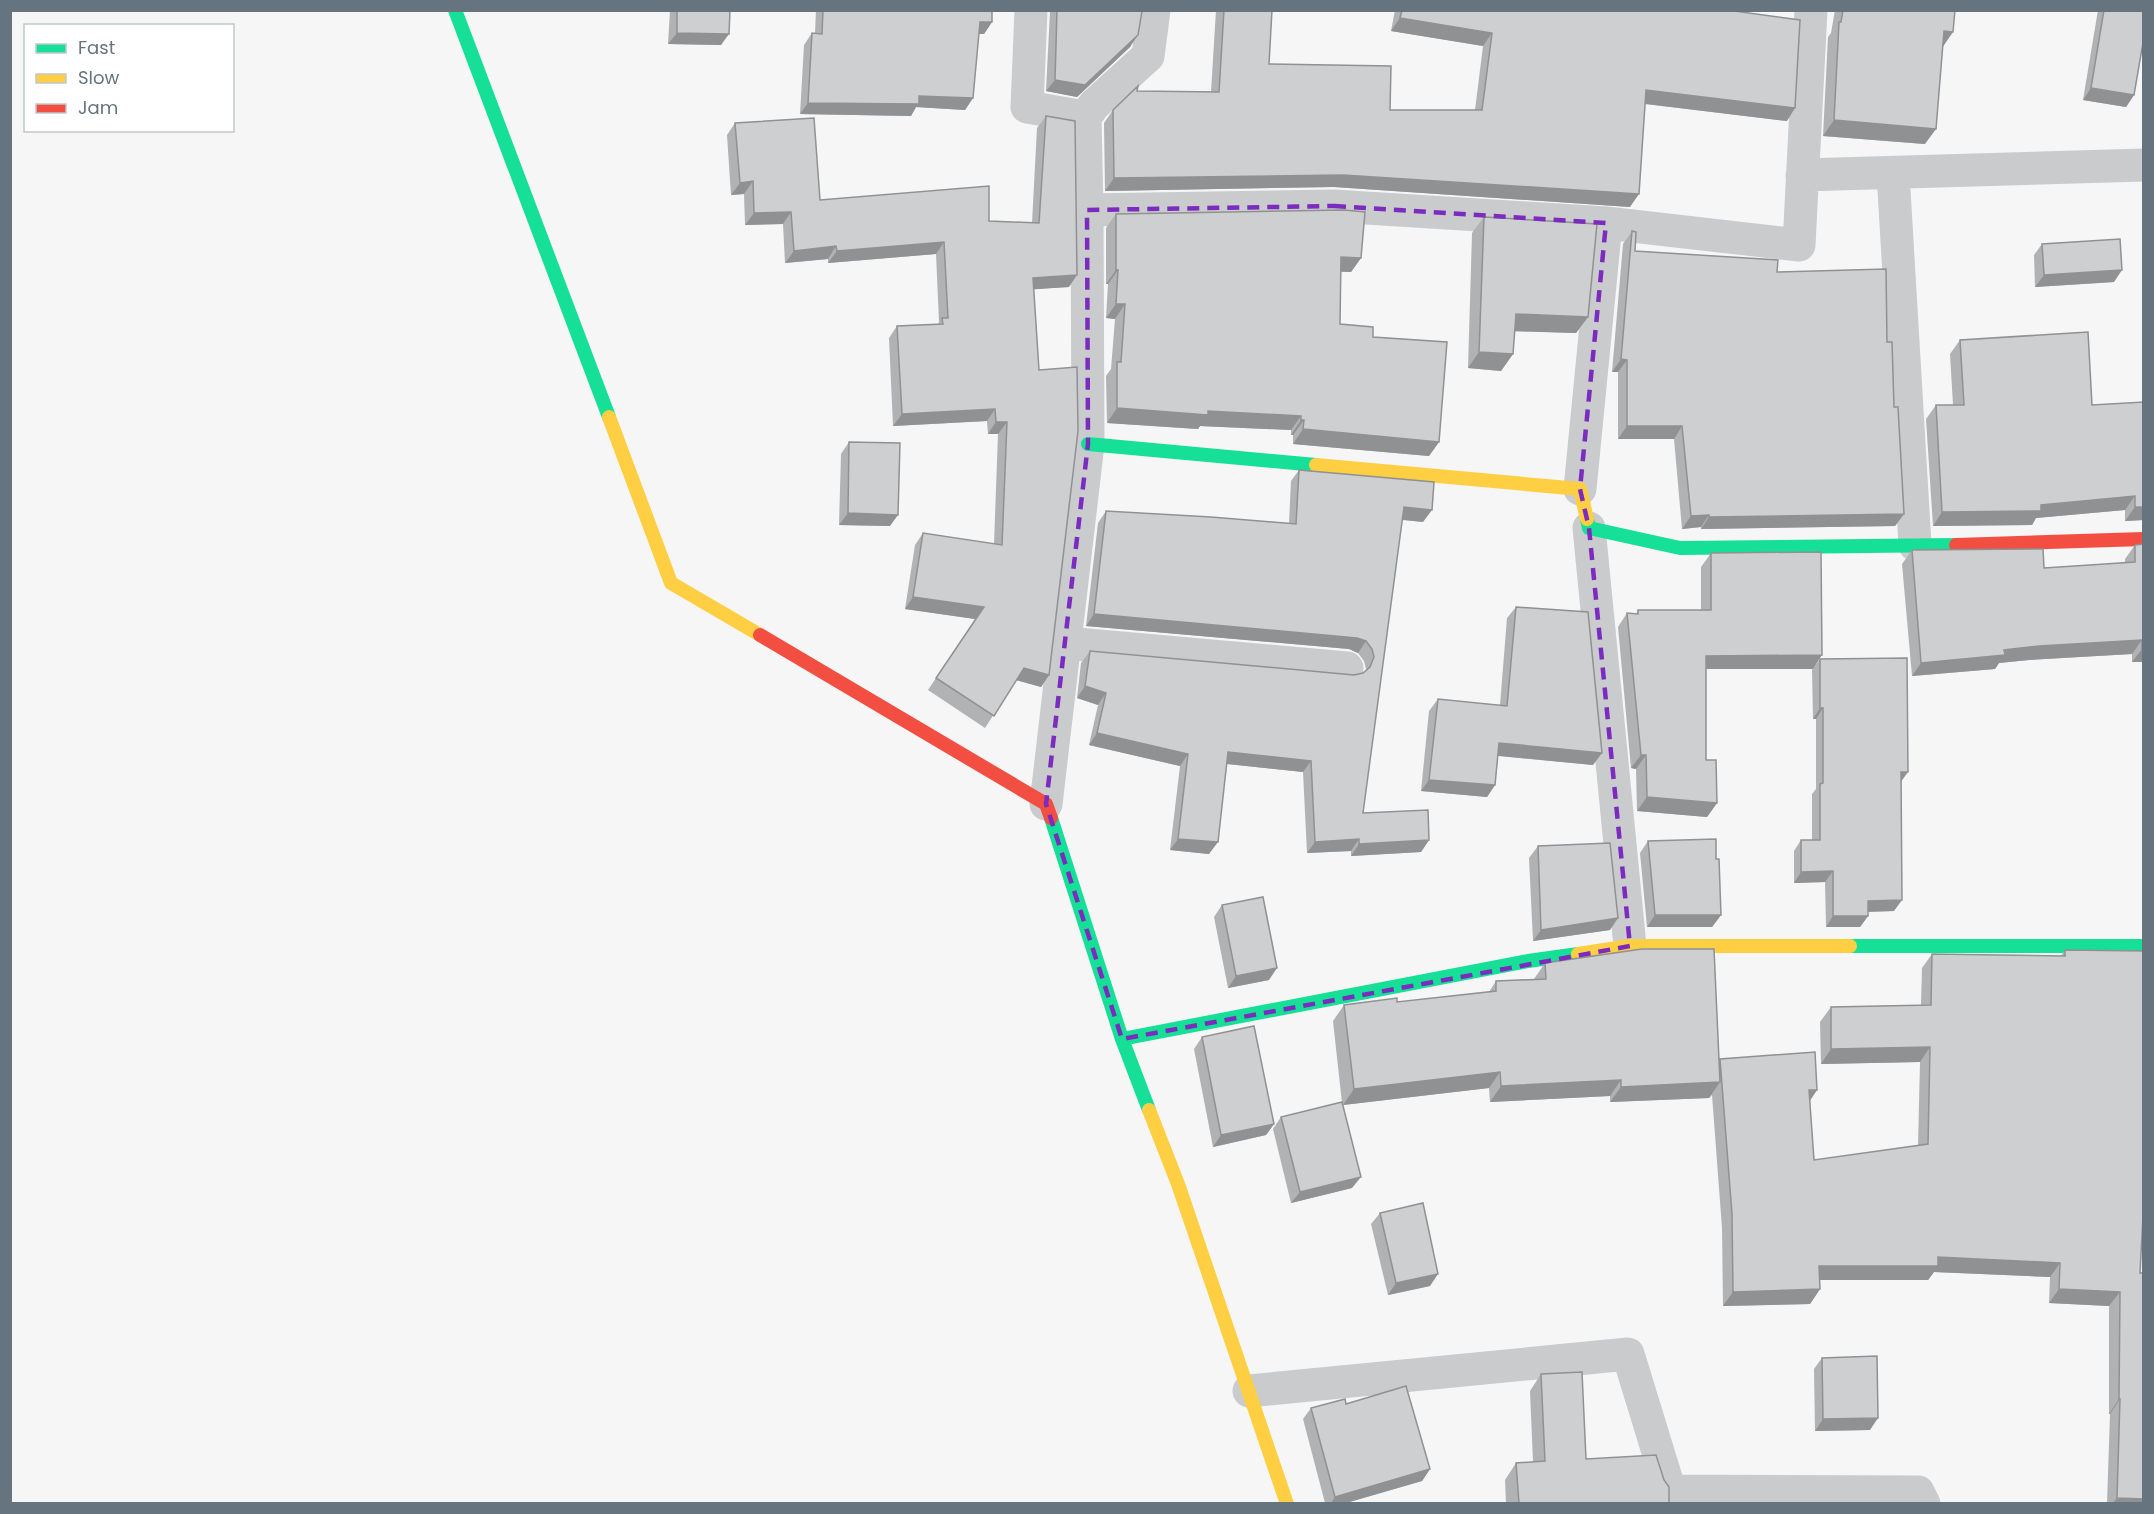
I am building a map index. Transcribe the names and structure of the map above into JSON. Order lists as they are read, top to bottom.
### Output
{
  "legend": ["Fast", "Slow", "Jam"]
}
